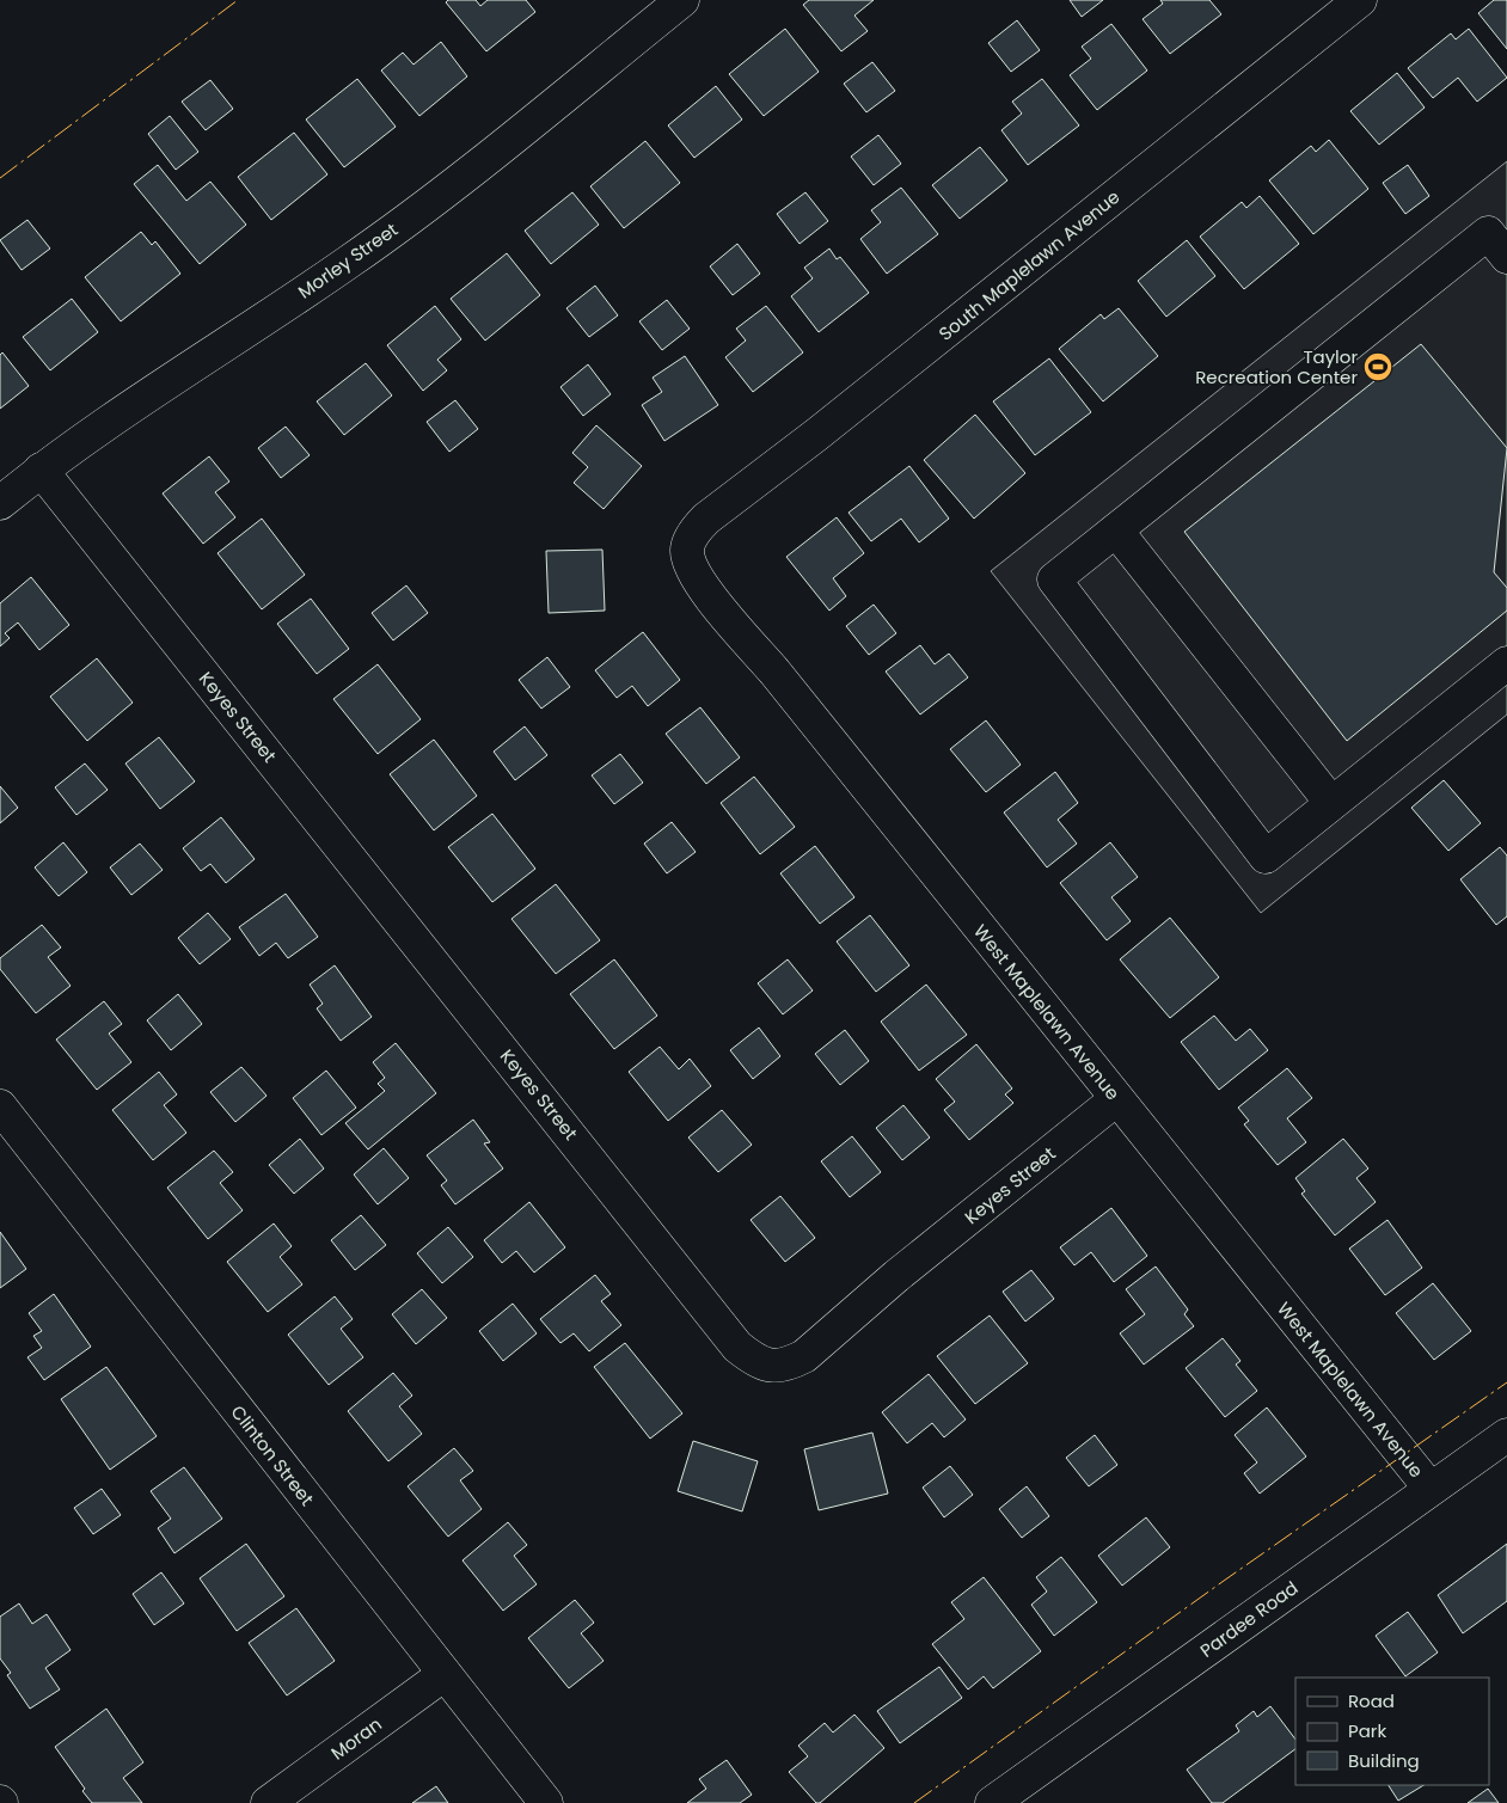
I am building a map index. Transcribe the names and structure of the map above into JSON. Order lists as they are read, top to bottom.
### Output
{
  "streets": {
    "street": [
      "Morley Street",
      "South Maplelawn Avenue",
      "Keyes Street",
      "West Maplelawn Avenue",
      "Clinton Street",
      "Pardee Road",
      "Moran"
    ]
  },
  "crossings": [
    ["Morley Street", "Keyes Street"],
    ["South Maplelawn Avenue", "West Maplelawn Avenue"],
    ["Keyes Street", "West Maplelawn Avenue"],
    ["West Maplelawn Avenue", "Pardee Road"],
    ["Clinton Street", "Moran"]
  ],
  "places": {
    "sports": ["Taylor Recreation Center"]
  },
  "legend": ["Road", "Park", "Building"]
}
